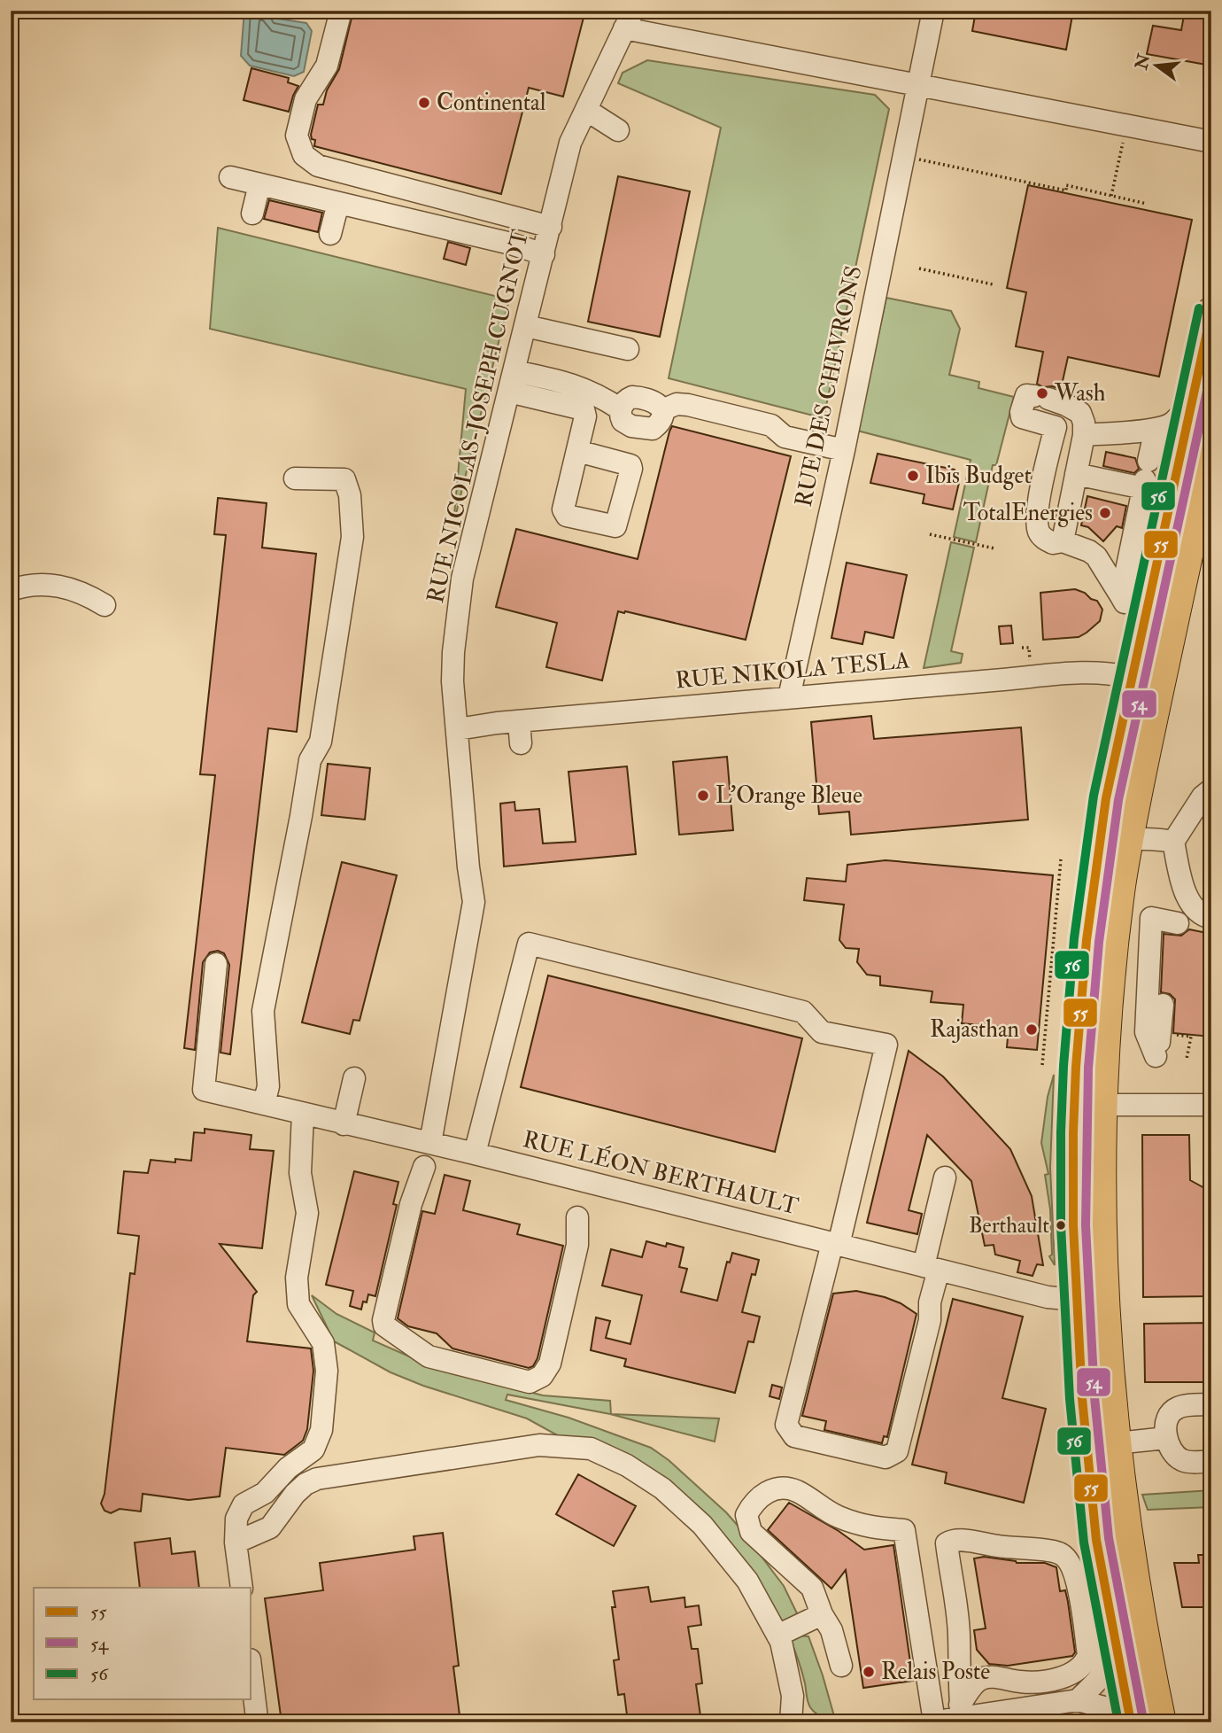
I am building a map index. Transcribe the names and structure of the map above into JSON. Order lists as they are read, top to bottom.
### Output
{
  "streets": {
    "street": [
      "RUE DES CHEVRONS",
      "RUE NICOLAS-JOSEPH CUGNOT",
      "RUE NIKOLA TESLA",
      "RUE LÉON BERTHAULT"
    ]
  },
  "crossings": [
    ["RUE DES CHEVRONS", "RUE NIKOLA TESLA"],
    ["RUE NICOLAS-JOSEPH CUGNOT", "RUE NIKOLA TESLA"],
    ["RUE NICOLAS-JOSEPH CUGNOT", "RUE LÉON BERTHAULT"]
  ],
  "places": [
    "Continental",
    "Wash",
    "Ibis Budget",
    "TotalEnergies",
    "L'Orange Bleue",
    "Rajasthan",
    "Berthault",
    "Relais Poste"
  ],
  "lines": ["transit line 56", "transit line 55", "transit line 54"],
  "legend": ["55", "54", "56"],
  "north": "left"
}
